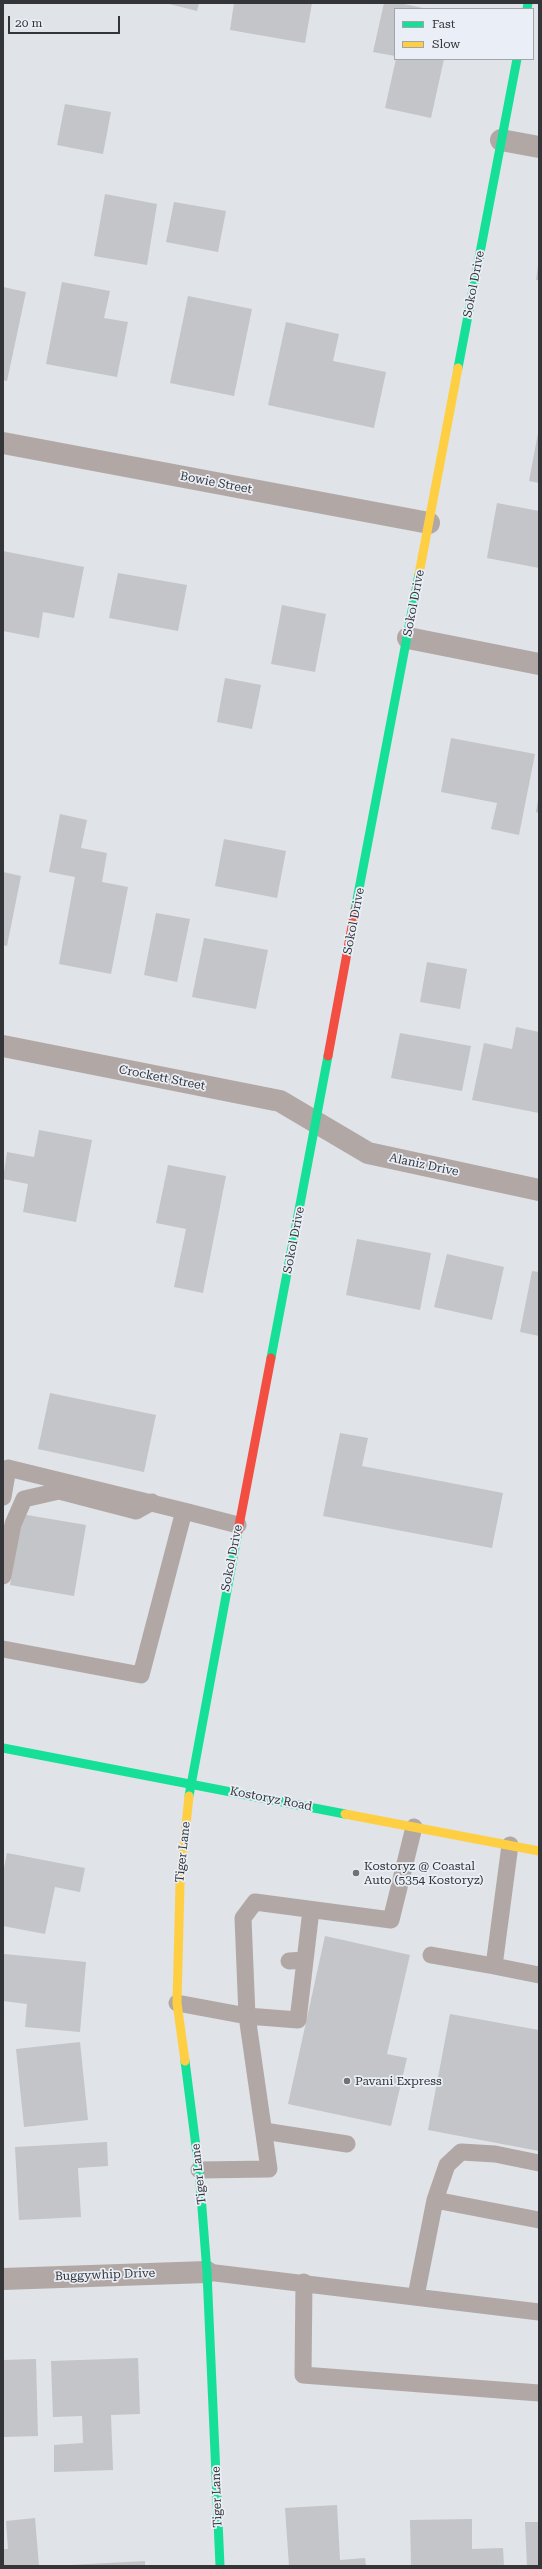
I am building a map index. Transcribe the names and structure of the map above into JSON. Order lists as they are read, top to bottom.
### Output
{
  "streets": {
    "street": [
      "Sokol Drive",
      "Bowie Street",
      "Crockett Street",
      "Alaniz Drive",
      "Kostoryz Road",
      "Tiger Lane",
      "Buggywhip Drive"
    ]
  },
  "crossings": [
    ["Sokol Drive", "Bowie Street"],
    ["Sokol Drive", "Crockett Street"],
    ["Sokol Drive", "Alaniz Drive"],
    ["Sokol Drive", "Kostoryz Road"],
    ["Sokol Drive", "Tiger Lane"],
    ["Crockett Street", "Alaniz Drive"],
    ["Kostoryz Road", "Tiger Lane"],
    ["Tiger Lane", "Buggywhip Drive"]
  ],
  "places": ["Kostoryz @ Coastal Auto (5354 Kostoryz)", "Pavani Express"],
  "legend": ["Fast", "Slow"],
  "scale_bar": "20 m"
}
